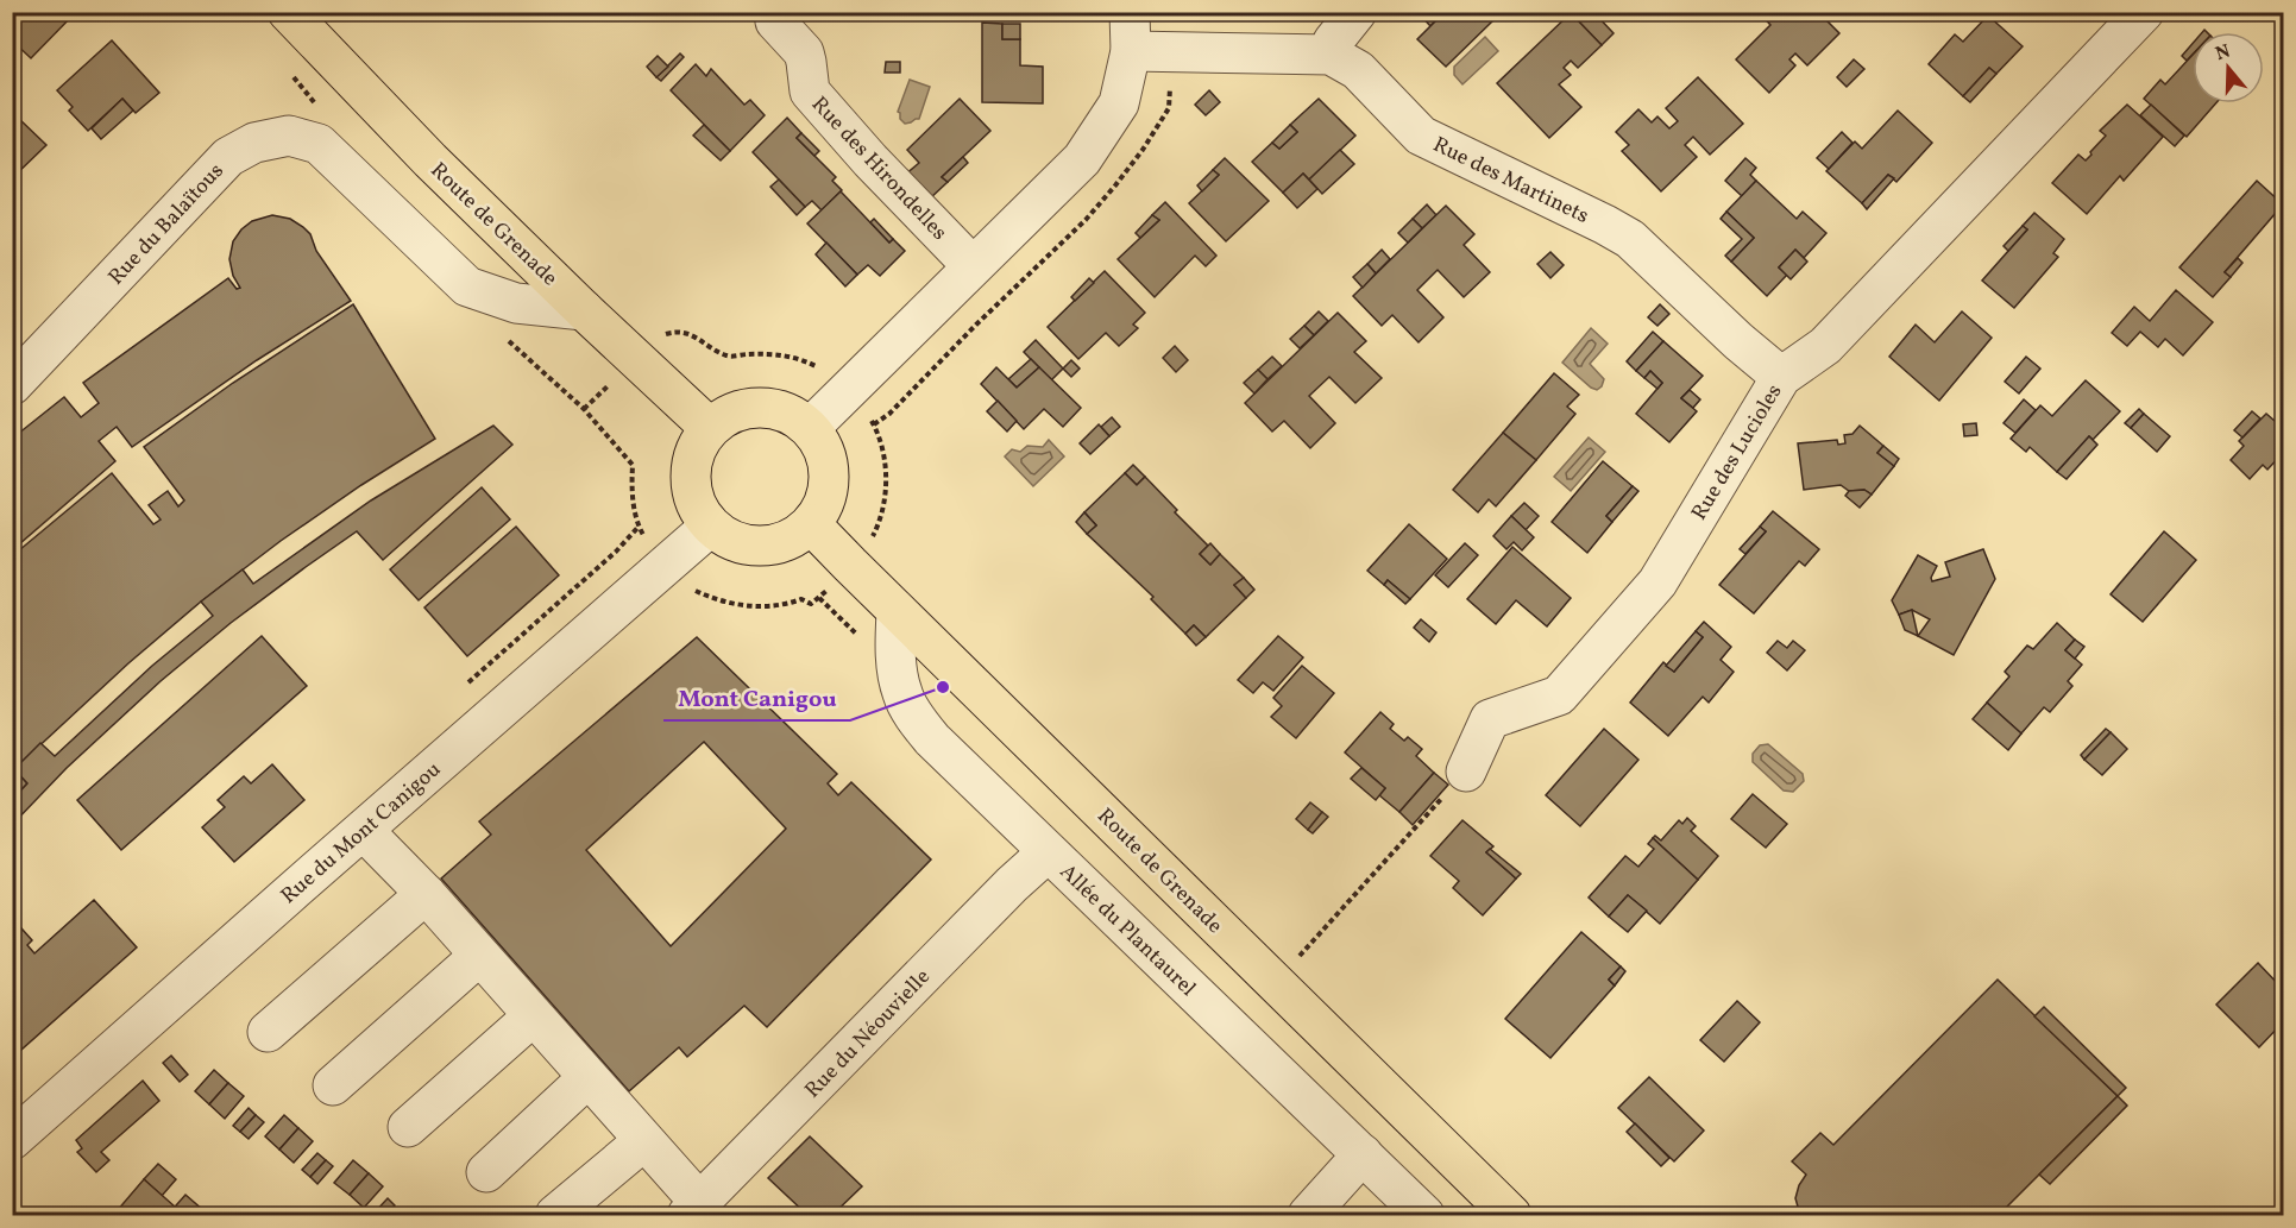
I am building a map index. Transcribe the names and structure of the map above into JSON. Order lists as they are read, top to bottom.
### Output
{
  "streets": {
    "main road": ["Route de Grenade"],
    "street": [
      "Rue des Hirondelles",
      "Rue des Martinets",
      "Rue du Balaïtous",
      "Rue des Lucioles",
      "Rue du Mont Canigou",
      "Allée du Plantaurel",
      "Rue du Néouvielle"
    ]
  },
  "crossings": [
    ["Rue des Martinets", "Rue des Lucioles"],
    ["Rue du Balaïtous", "Route de Grenade"],
    ["Route de Grenade", "Rue du Mont Canigou"],
    ["Route de Grenade", "Allée du Plantaurel"],
    ["Allée du Plantaurel", "Rue du Néouvielle"]
  ],
  "places": ["Mont Canigou"],
  "north": "top"
}
